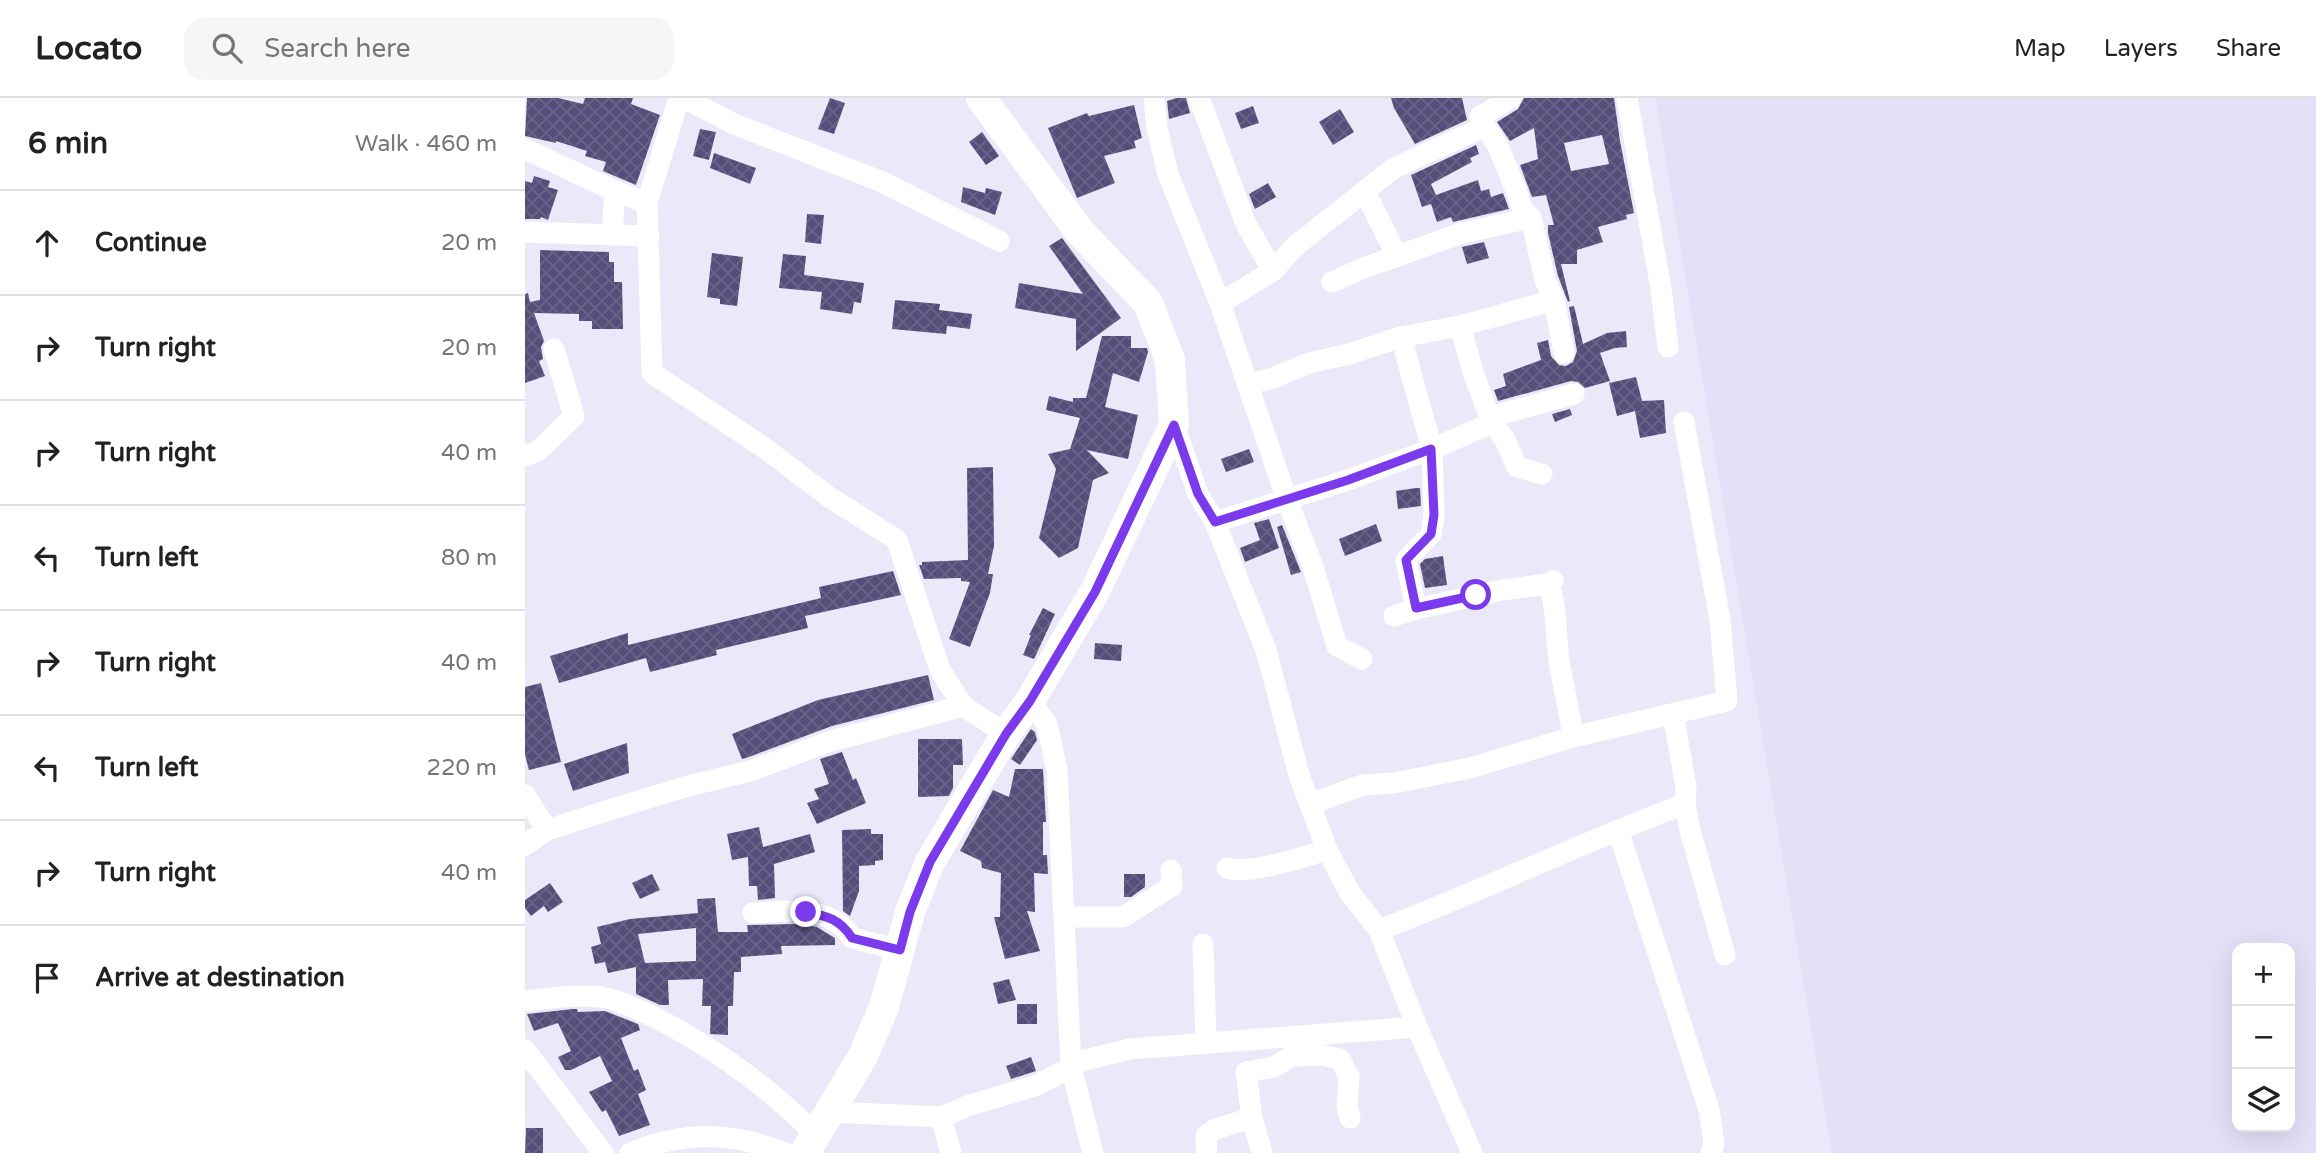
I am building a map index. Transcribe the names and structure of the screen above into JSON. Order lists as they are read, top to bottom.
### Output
{
  "page": {
    "header": "Locato",
    "search": "Search here",
    "nav": ["Map", "Layers", "Share"],
    "heading": ["6 min", "Walk · 460 m"],
    "list": [
      ["Continue", "20 m"],
      ["Turn right", "20 m"],
      ["Turn right", "40 m"],
      ["Turn left", "80 m"],
      ["Turn right", "40 m"],
      ["Turn left", "220 m"],
      ["Turn right", "40 m"],
      "Arrive at destination"
    ],
    "map_buttons": ["+", "−"]
  }
}
